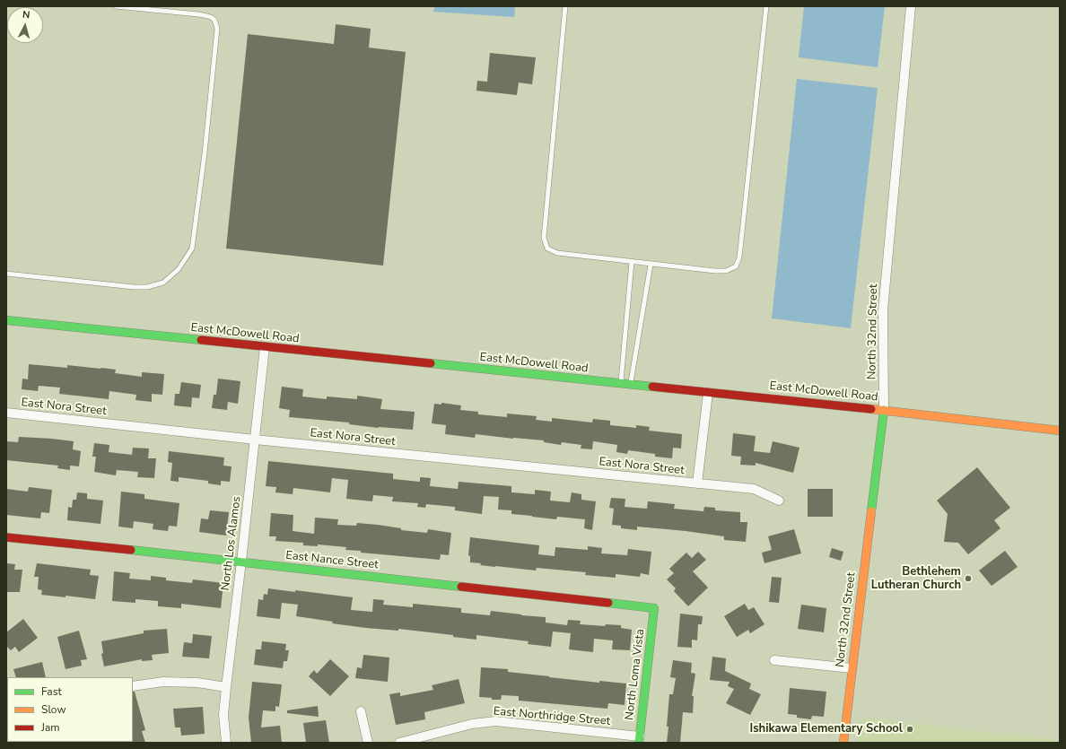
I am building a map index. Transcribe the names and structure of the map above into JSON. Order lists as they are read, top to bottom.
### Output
{
  "streets": {
    "street": [
      "North 32nd Street",
      "East McDowell Road",
      "East Nora Street",
      "North Los Alamos",
      "East Nance Street",
      "North Loma Vista",
      "East Northridge Street"
    ]
  },
  "crossings": [
    ["North 32nd Street", "East McDowell Road"],
    ["East McDowell Road", "North Los Alamos"],
    ["East Nora Street", "North Los Alamos"],
    ["North Los Alamos", "East Nance Street"],
    ["East Nance Street", "North Loma Vista"],
    ["North Loma Vista", "East Northridge Street"]
  ],
  "places": ["Bethlehem Lutheran Church", "Ishikawa Elementary School"],
  "legend": ["Fast", "Slow", "Jam"],
  "north": "top"
}
